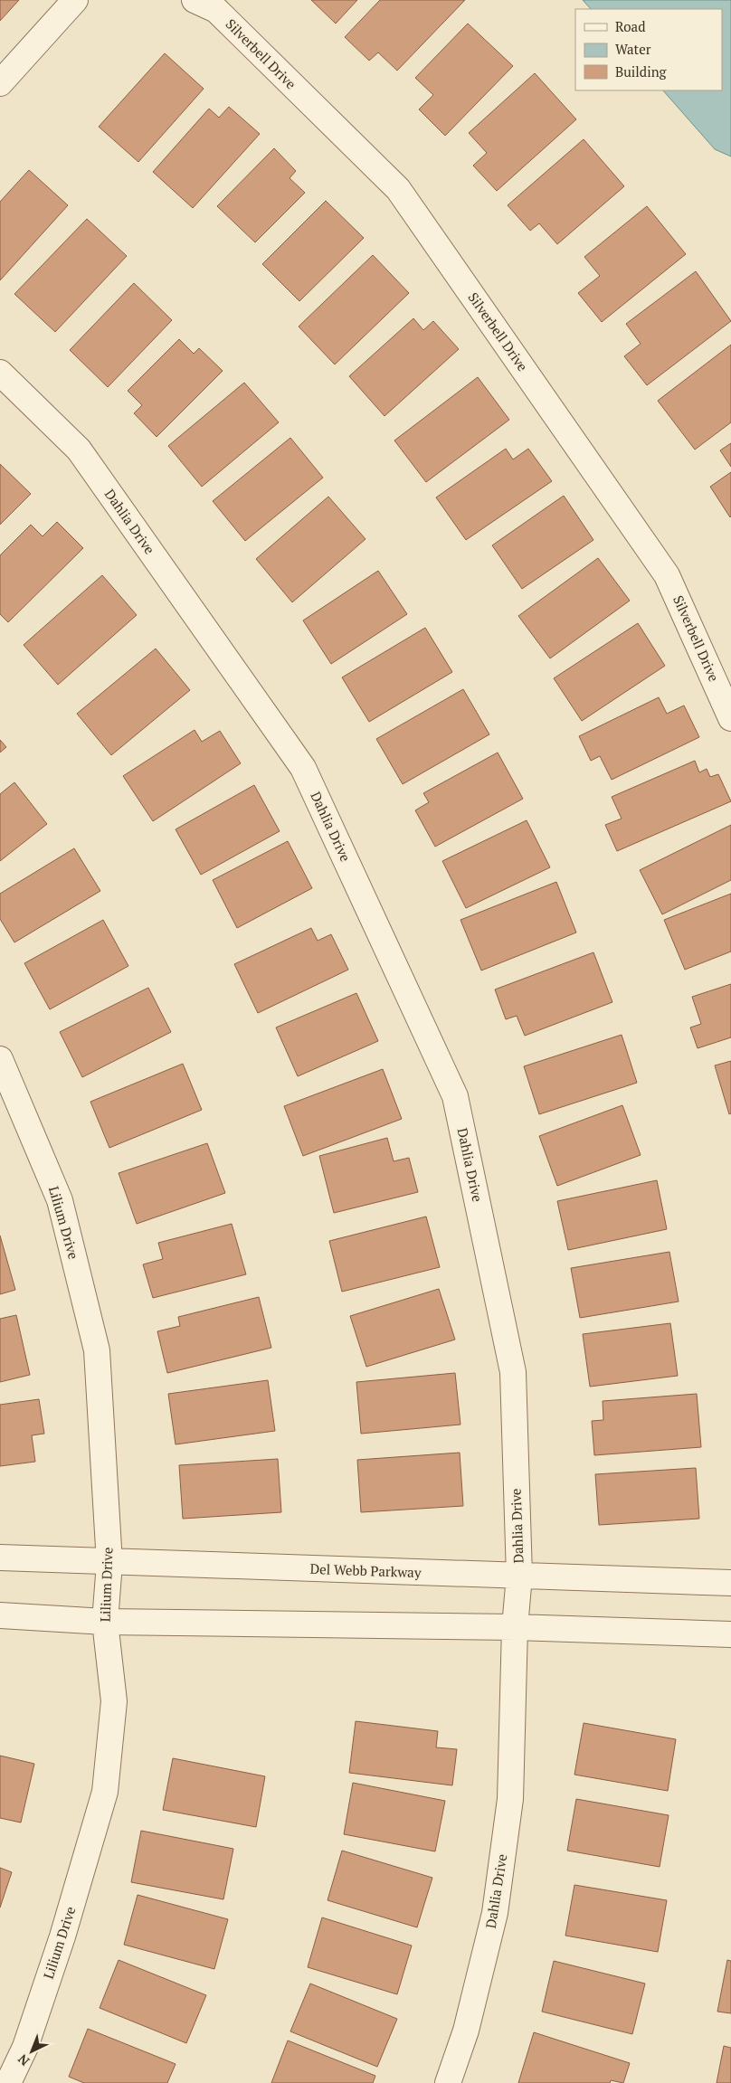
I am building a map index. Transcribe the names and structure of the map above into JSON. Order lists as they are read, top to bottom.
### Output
{
  "streets": {
    "street": [
      "Silverbell Drive",
      "Dahlia Drive",
      "Lilium Drive",
      "Del Webb Parkway"
    ]
  },
  "crossings": [
    ["Dahlia Drive", "Del Webb Parkway"],
    ["Lilium Drive", "Del Webb Parkway"]
  ],
  "legend": ["Road", "Water", "Building"],
  "north": "bottom left"
}
